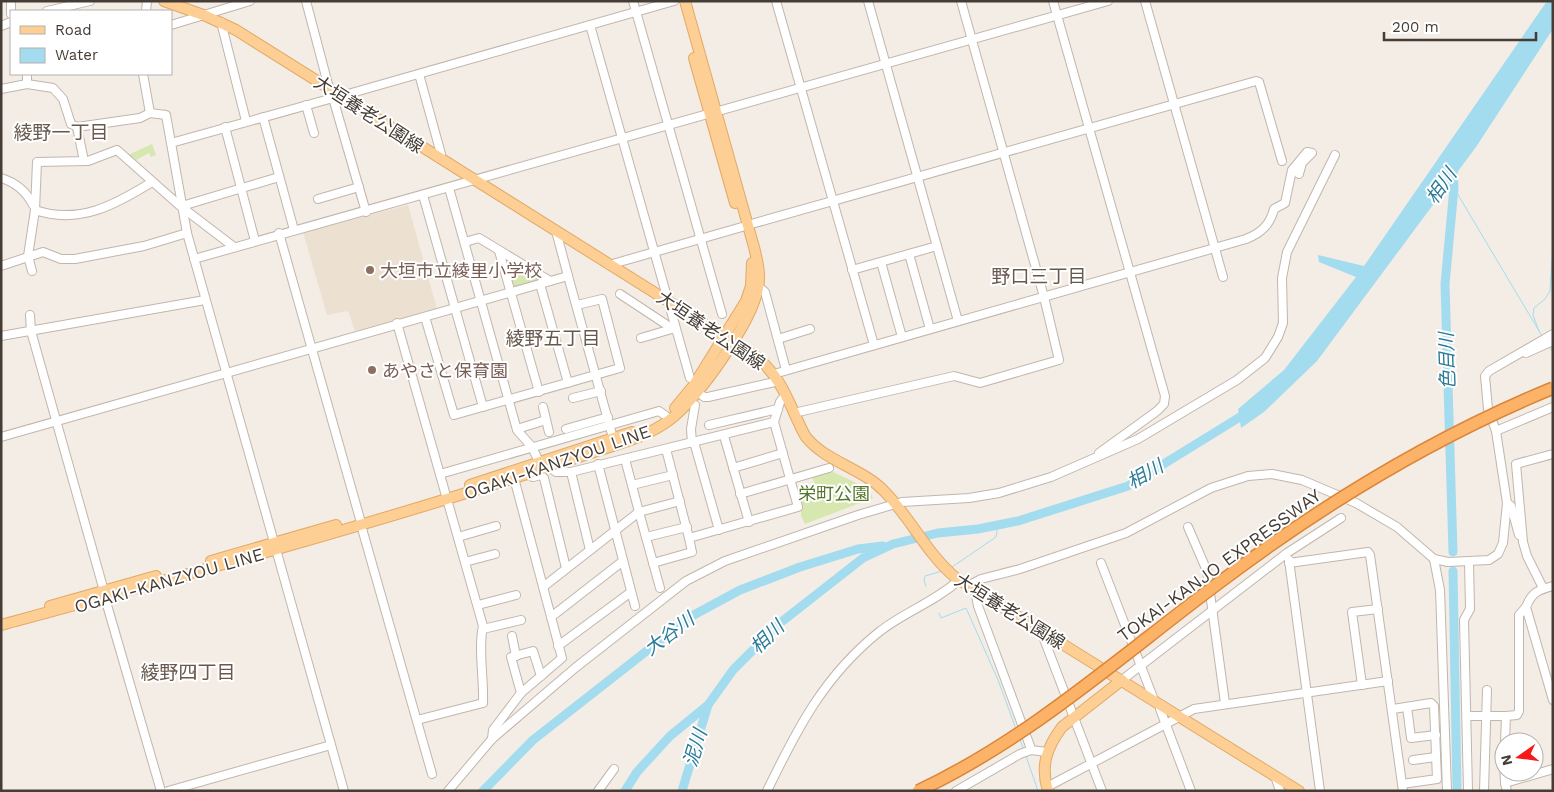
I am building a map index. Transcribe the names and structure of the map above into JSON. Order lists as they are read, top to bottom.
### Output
{
  "streets": {
    "highway": ["TOKAI-KANJO EXPRESSWAY"],
    "main road": ["大垣養老公園線", "OGAKI-KANZYOU LINE"]
  },
  "crossings": [
    ["大垣養老公園線", "OGAKI-KANZYOU LINE"]
  ],
  "districts": [
    "綾野一丁目",
    "野口三丁目",
    "綾野五丁目",
    "綾野四丁目"
  ],
  "water": [
    "相川",
    "色目川",
    "大谷川",
    "泥川"
  ],
  "parks": ["栄町公園"],
  "places": ["大垣市立綾里小学校", "あやさと保育園"],
  "legend": ["Road", "Water"],
  "scale_bar": "200 m",
  "north": "left"
}
